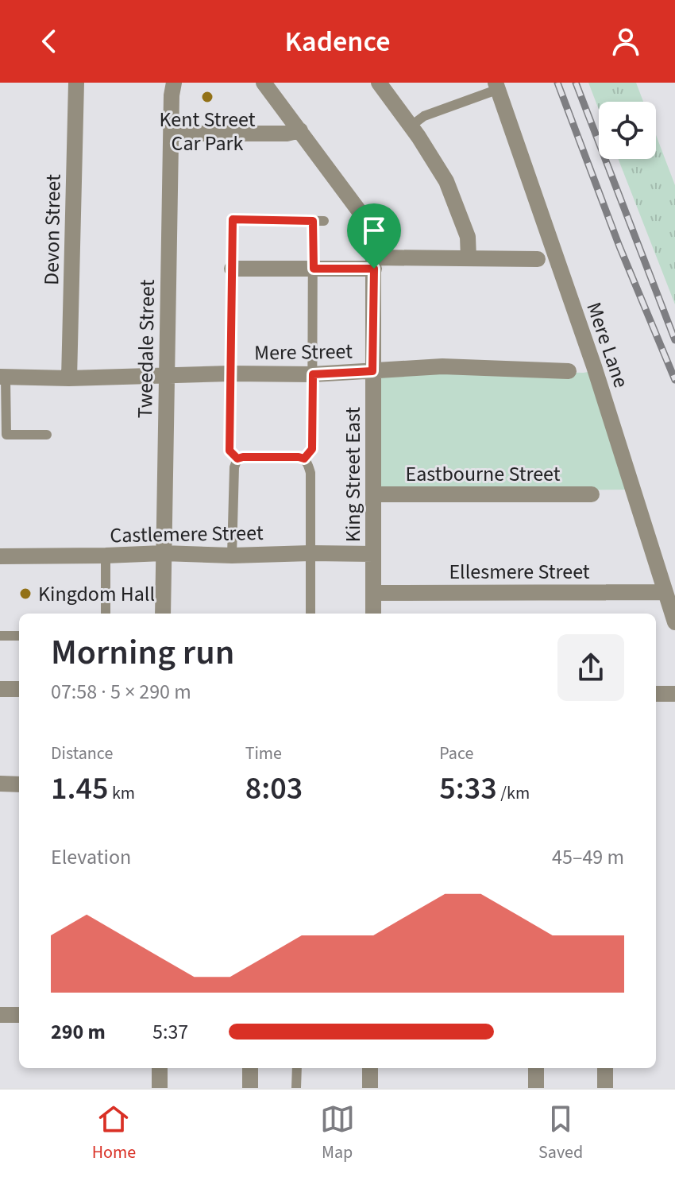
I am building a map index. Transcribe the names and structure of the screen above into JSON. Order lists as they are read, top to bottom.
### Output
{
  "streets": {
    "street": [
      "Devon Street",
      "Mere Lane",
      "Tweedale Street",
      "Mere Street",
      "Eastbourne Street",
      "King Street East",
      "Castlemere Street",
      "Ellesmere Street"
    ]
  },
  "crossings": [
    ["Devon Street", "Mere Street"],
    ["Mere Lane", "Ellesmere Street"],
    ["Tweedale Street", "Mere Street"],
    ["Tweedale Street", "Castlemere Street"],
    ["Mere Street", "King Street East"],
    ["Eastbourne Street", "King Street East"],
    ["King Street East", "Castlemere Street"],
    ["King Street East", "Ellesmere Street"]
  ],
  "places": ["Kent Street Car Park", "Kingdom Hall"],
  "page": {
    "header": "Kadence",
    "heading": ["Morning run", "07:58 · 5 × 290 m"],
    "stats": [
      ["Distance", "1.45 km"],
      ["Time", "8:03"],
      ["Pace", "5:33 /km"]
    ],
    "chart": ["Elevation", "45–49 m"],
    "list": [
      {
        "name": "290 m",
        "note": "5:37"
      }
    ],
    "tabs": ["Home", "Map", "Saved"]
  }
}
